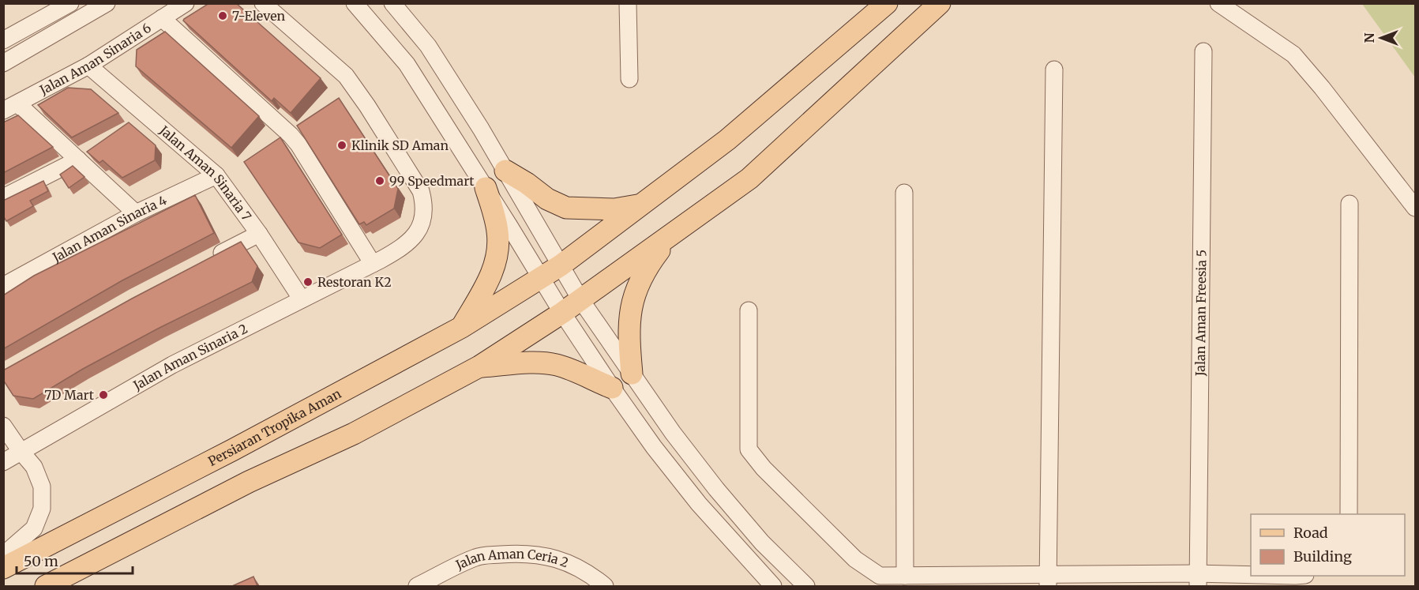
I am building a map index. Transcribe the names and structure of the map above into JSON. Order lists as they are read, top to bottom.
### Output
{
  "streets": {
    "main road": ["Persiaran Tropika Aman"],
    "street": [
      "Jalan Aman Sinaria 6",
      "Jalan Aman Sinaria 7",
      "Jalan Aman Sinaria 4",
      "Jalan Aman Freesia 5",
      "Jalan Aman Sinaria 2",
      "Jalan Aman Ceria 2"
    ]
  },
  "crossings": [
    ["Jalan Aman Sinaria 6", "Jalan Aman Sinaria 7"],
    ["Jalan Aman Sinaria 7", "Jalan Aman Sinaria 4"],
    ["Jalan Aman Sinaria 7", "Jalan Aman Sinaria 2"]
  ],
  "places": [
    "7-Eleven",
    "Klinik SD Aman",
    "99 Speedmart",
    "Restoran K2",
    "7D Mart"
  ],
  "legend": ["Road", "Building"],
  "scale_bar": "50 m",
  "north": "left"
}
